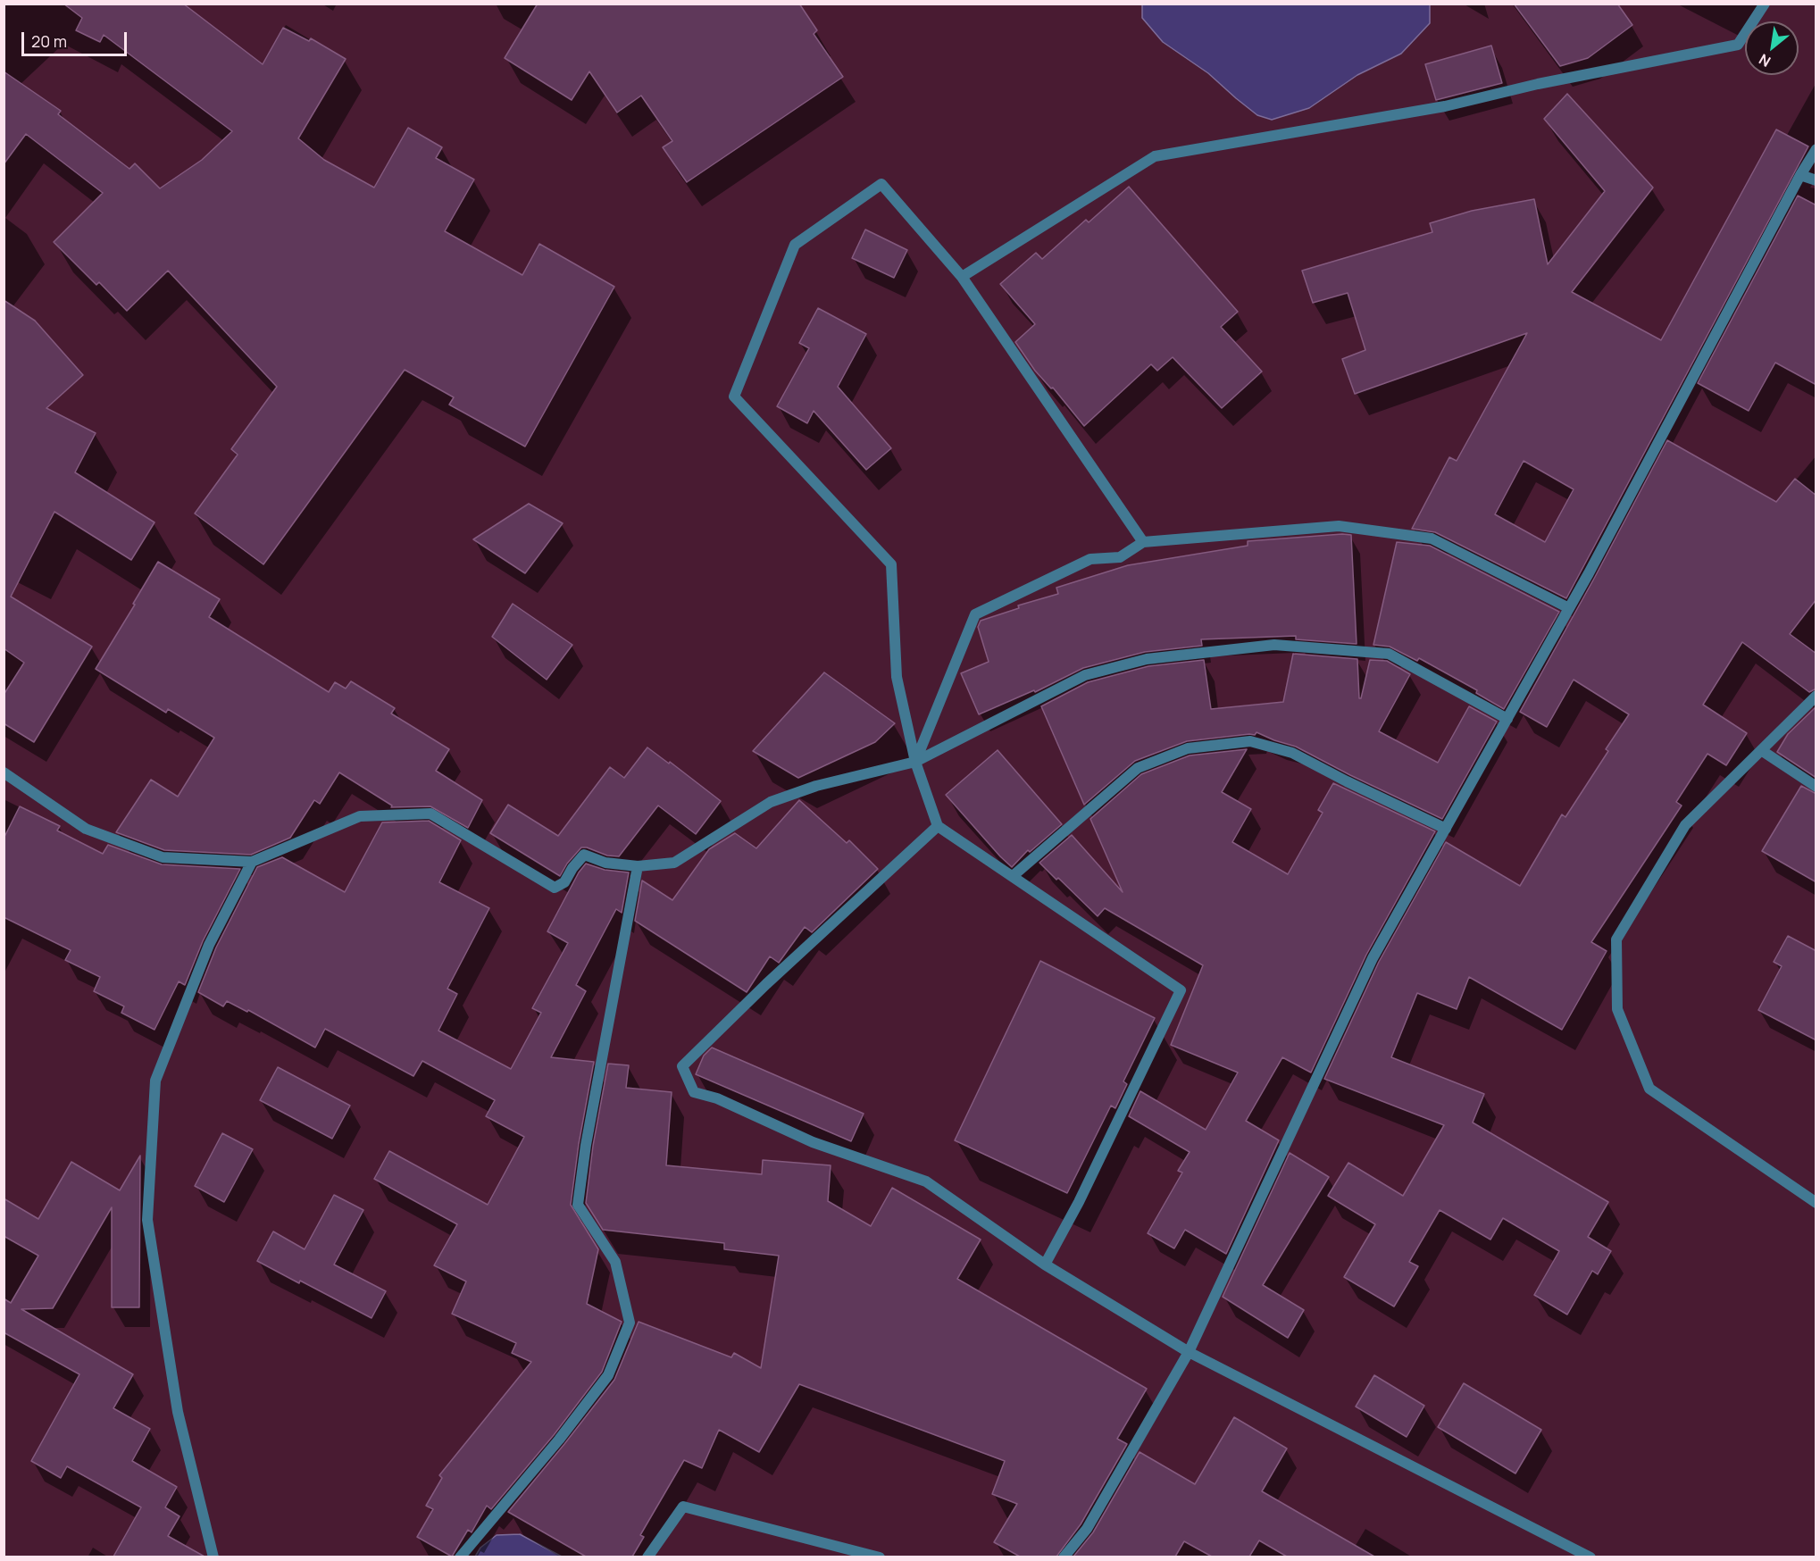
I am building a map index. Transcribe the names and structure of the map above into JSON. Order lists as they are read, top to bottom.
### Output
{
  "scale_bar": "20 m",
  "north": "bottom left"
}
